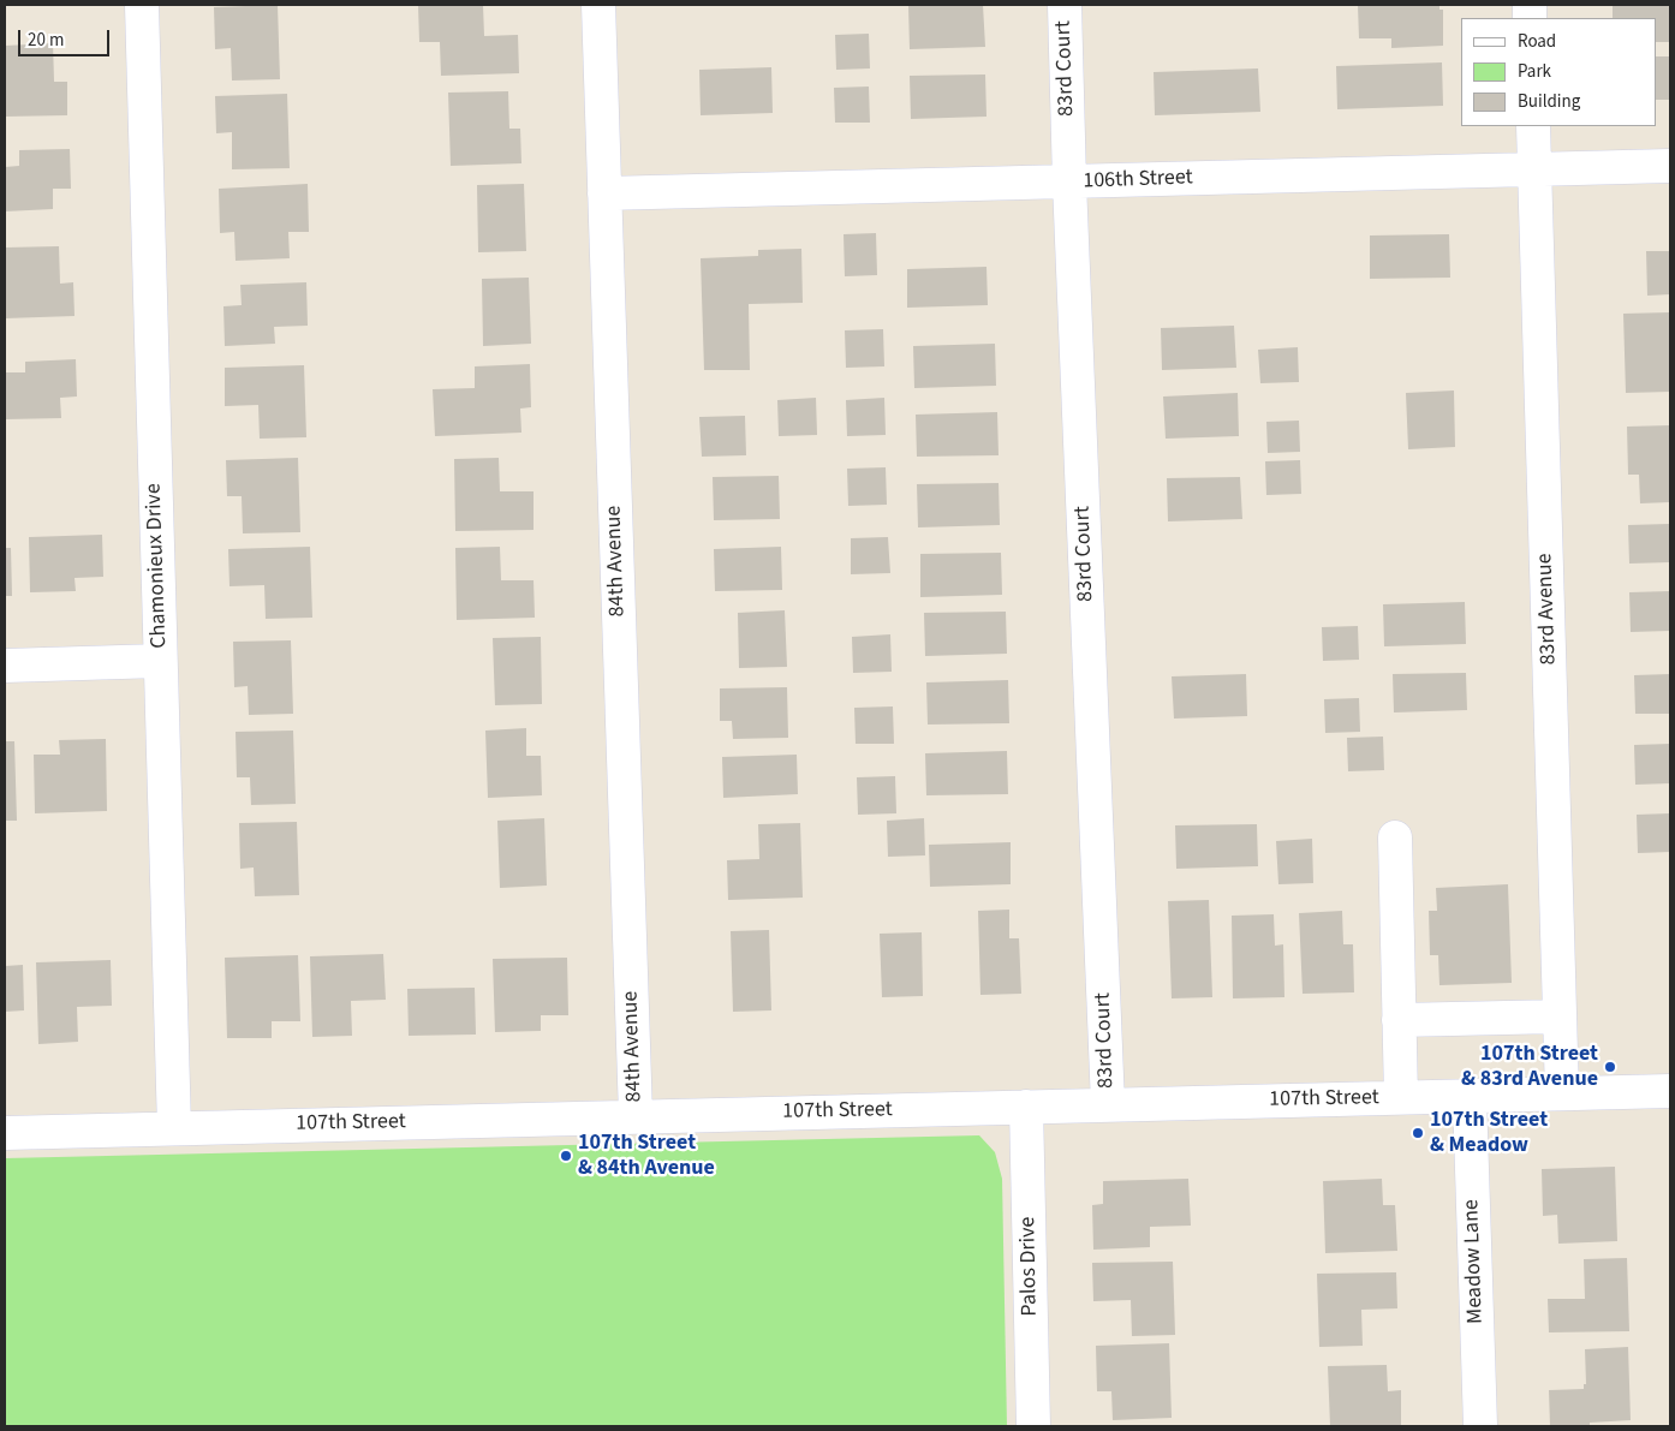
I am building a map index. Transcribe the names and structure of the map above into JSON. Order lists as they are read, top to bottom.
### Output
{
  "streets": {
    "street": [
      "83rd Court",
      "106th Street",
      "84th Avenue",
      "Chamonieux Drive",
      "83rd Avenue",
      "107th Street",
      "Meadow Lane",
      "Palos Drive"
    ]
  },
  "crossings": [
    ["83rd Court", "106th Street"],
    ["83rd Court", "107th Street"],
    ["106th Street", "84th Avenue"],
    ["106th Street", "83rd Avenue"],
    ["84th Avenue", "107th Street"],
    ["Chamonieux Drive", "107th Street"],
    ["83rd Avenue", "107th Street"],
    ["107th Street", "Meadow Lane"],
    ["107th Street", "Palos Drive"]
  ],
  "places": ["107th Street & 83rd Avenue", "107th Street & Meadow", "107th Street & 84th Avenue"],
  "legend": ["Road", "Park", "Building"],
  "scale_bar": "20 m"
}
